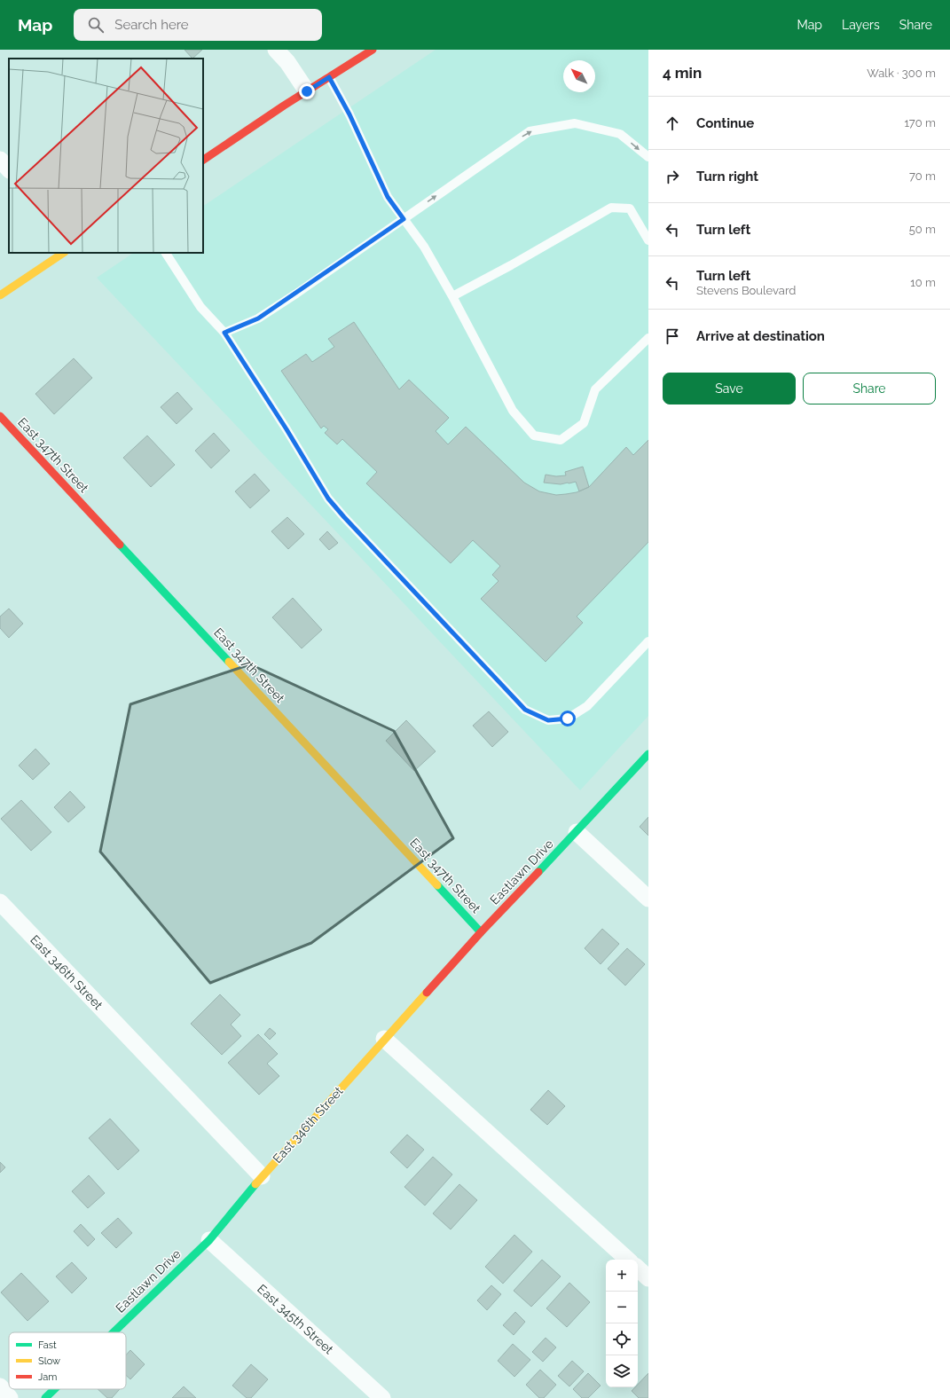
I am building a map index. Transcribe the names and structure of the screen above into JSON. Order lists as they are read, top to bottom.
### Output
{
  "streets": {
    "street": [
      "East 347th Street",
      "Eastlawn Drive",
      "East 346th Street",
      "East 345th Street"
    ]
  },
  "crossings": [
    ["East 347th Street", "Eastlawn Drive"],
    ["Eastlawn Drive", "East 346th Street"],
    ["Eastlawn Drive", "East 345th Street"]
  ],
  "legend": ["Fast", "Slow", "Jam"],
  "north": "top left",
  "page": {
    "header": "Map",
    "search": "Search here",
    "nav": ["Map", "Layers", "Share"],
    "heading": ["4 min", "Walk · 300 m"],
    "list": [
      ["Continue", "170 m"],
      ["Turn right", "70 m"],
      ["Turn left", "50 m"],
      ["Turn left", "Stevens Boulevard", "10 m"],
      "Arrive at destination"
    ],
    "buttons": ["Save", "Share"],
    "map_buttons": ["+", "−"]
  }
}
